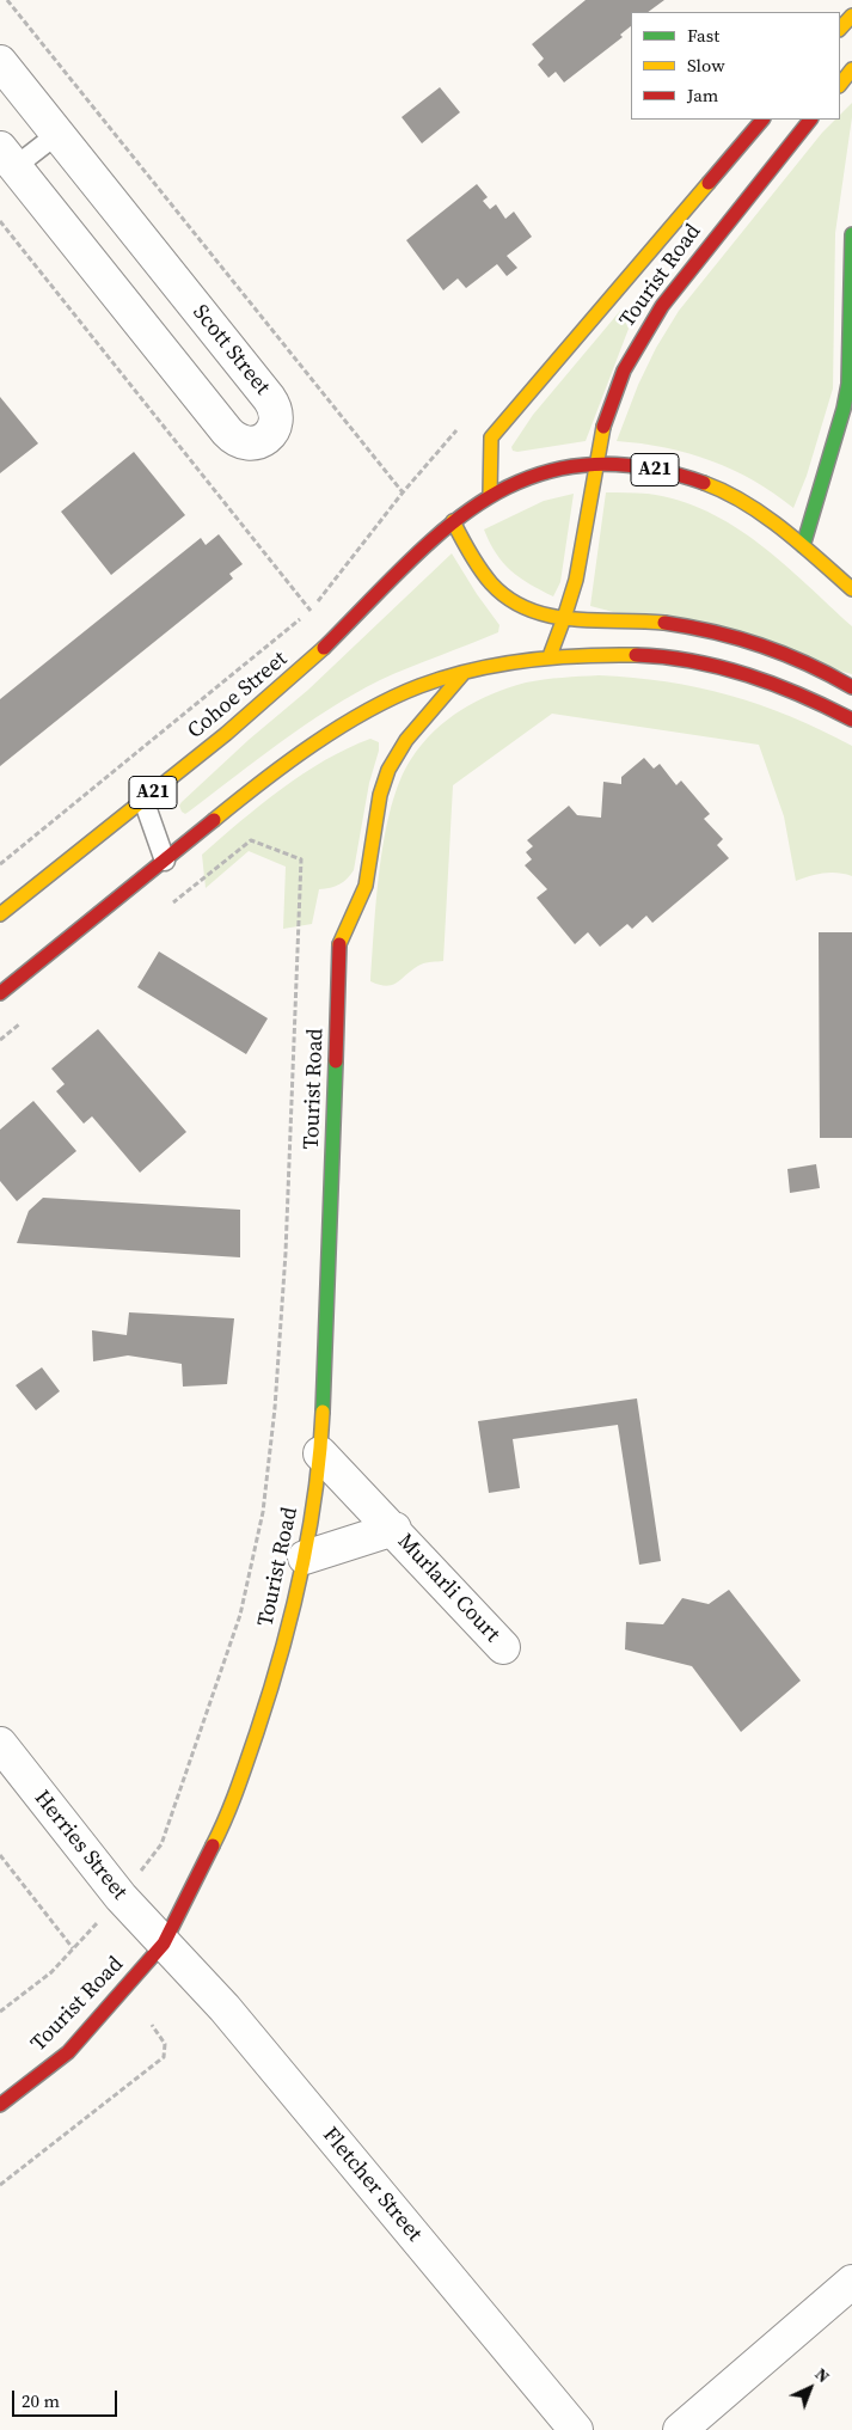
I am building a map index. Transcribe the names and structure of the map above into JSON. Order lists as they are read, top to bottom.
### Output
{
  "streets": {
    "main road": ["Tourist Road", "A21", "Cohoe Street"],
    "street": [
      "Scott Street",
      "Murlarli Court",
      "Herries Street",
      "Fletcher Street"
    ]
  },
  "crossings": [
    ["Tourist Road", "A21"],
    ["Tourist Road", "Cohoe Street"],
    ["Tourist Road", "Murlarli Court"],
    ["Tourist Road", "Herries Street"],
    ["Tourist Road", "Fletcher Street"],
    ["A21", "Cohoe Street"],
    ["Herries Street", "Fletcher Street"]
  ],
  "legend": ["Fast", "Slow", "Jam"],
  "scale_bar": "20 m",
  "north": "top right"
}
